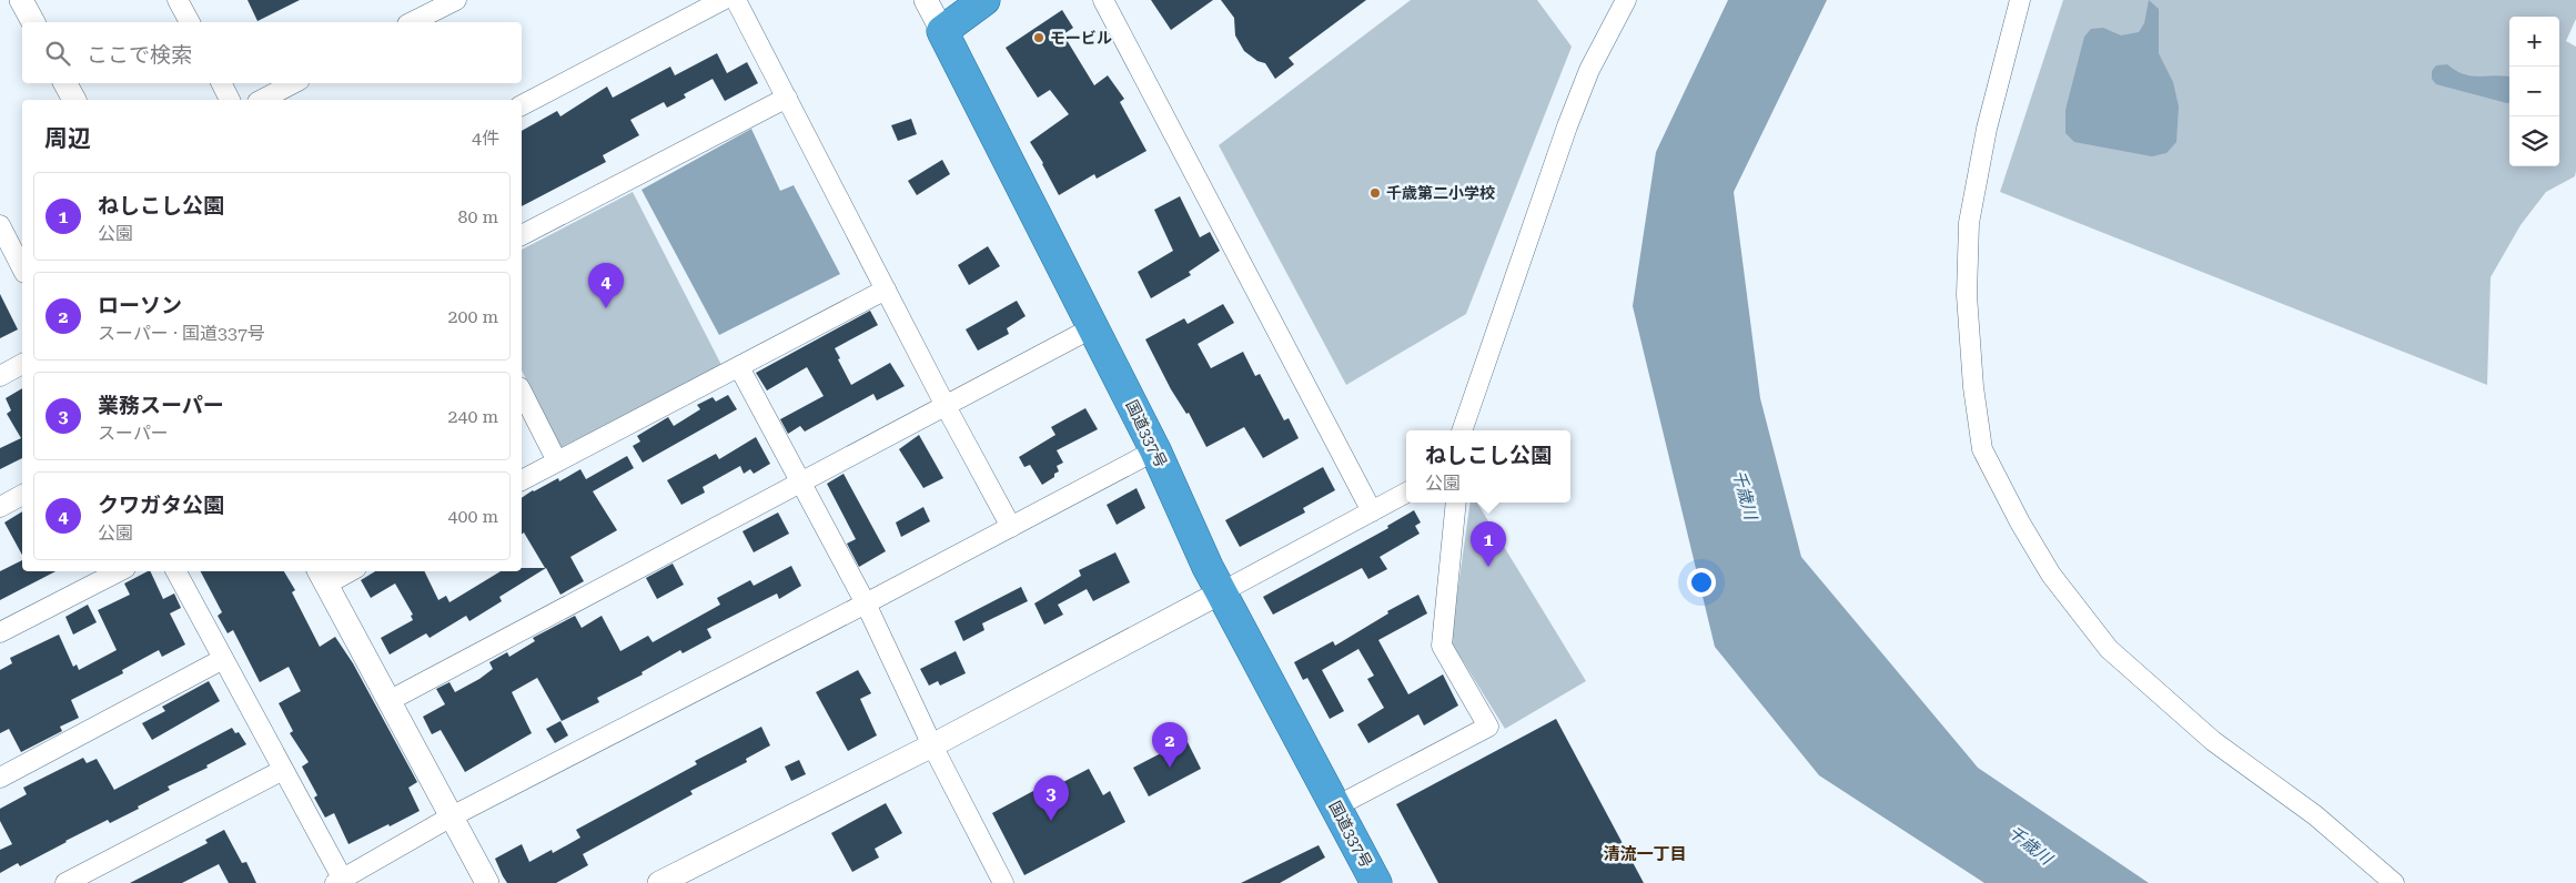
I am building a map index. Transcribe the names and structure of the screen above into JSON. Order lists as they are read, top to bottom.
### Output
{
  "streets": {
    "highway": ["国道337号"]
  },
  "districts": ["清流一丁目"],
  "water": ["千歳川"],
  "places": ["モービル", "千歳第二小学校"],
  "page": {
    "map_buttons": ["+", "−"],
    "search": "ここで検索",
    "heading": ["周辺", "4件"],
    "list": [
      {
        "mark": "1",
        "name": "ねしこし公園",
        "note": "公園",
        "value": "80 m"
      },
      {
        "mark": "2",
        "name": "ローソン",
        "note": "スーパー · 国道337号",
        "value": "200 m"
      },
      {
        "mark": "3",
        "name": "業務スーパー",
        "note": "スーパー",
        "value": "240 m"
      },
      {
        "mark": "4",
        "name": "クワガタ公園",
        "note": "公園",
        "value": "400 m"
      }
    ],
    "pins": [
      "4",
      "1",
      "2",
      "3"
    ],
    "popup": ["ねしこし公園", "公園"]
  }
}
